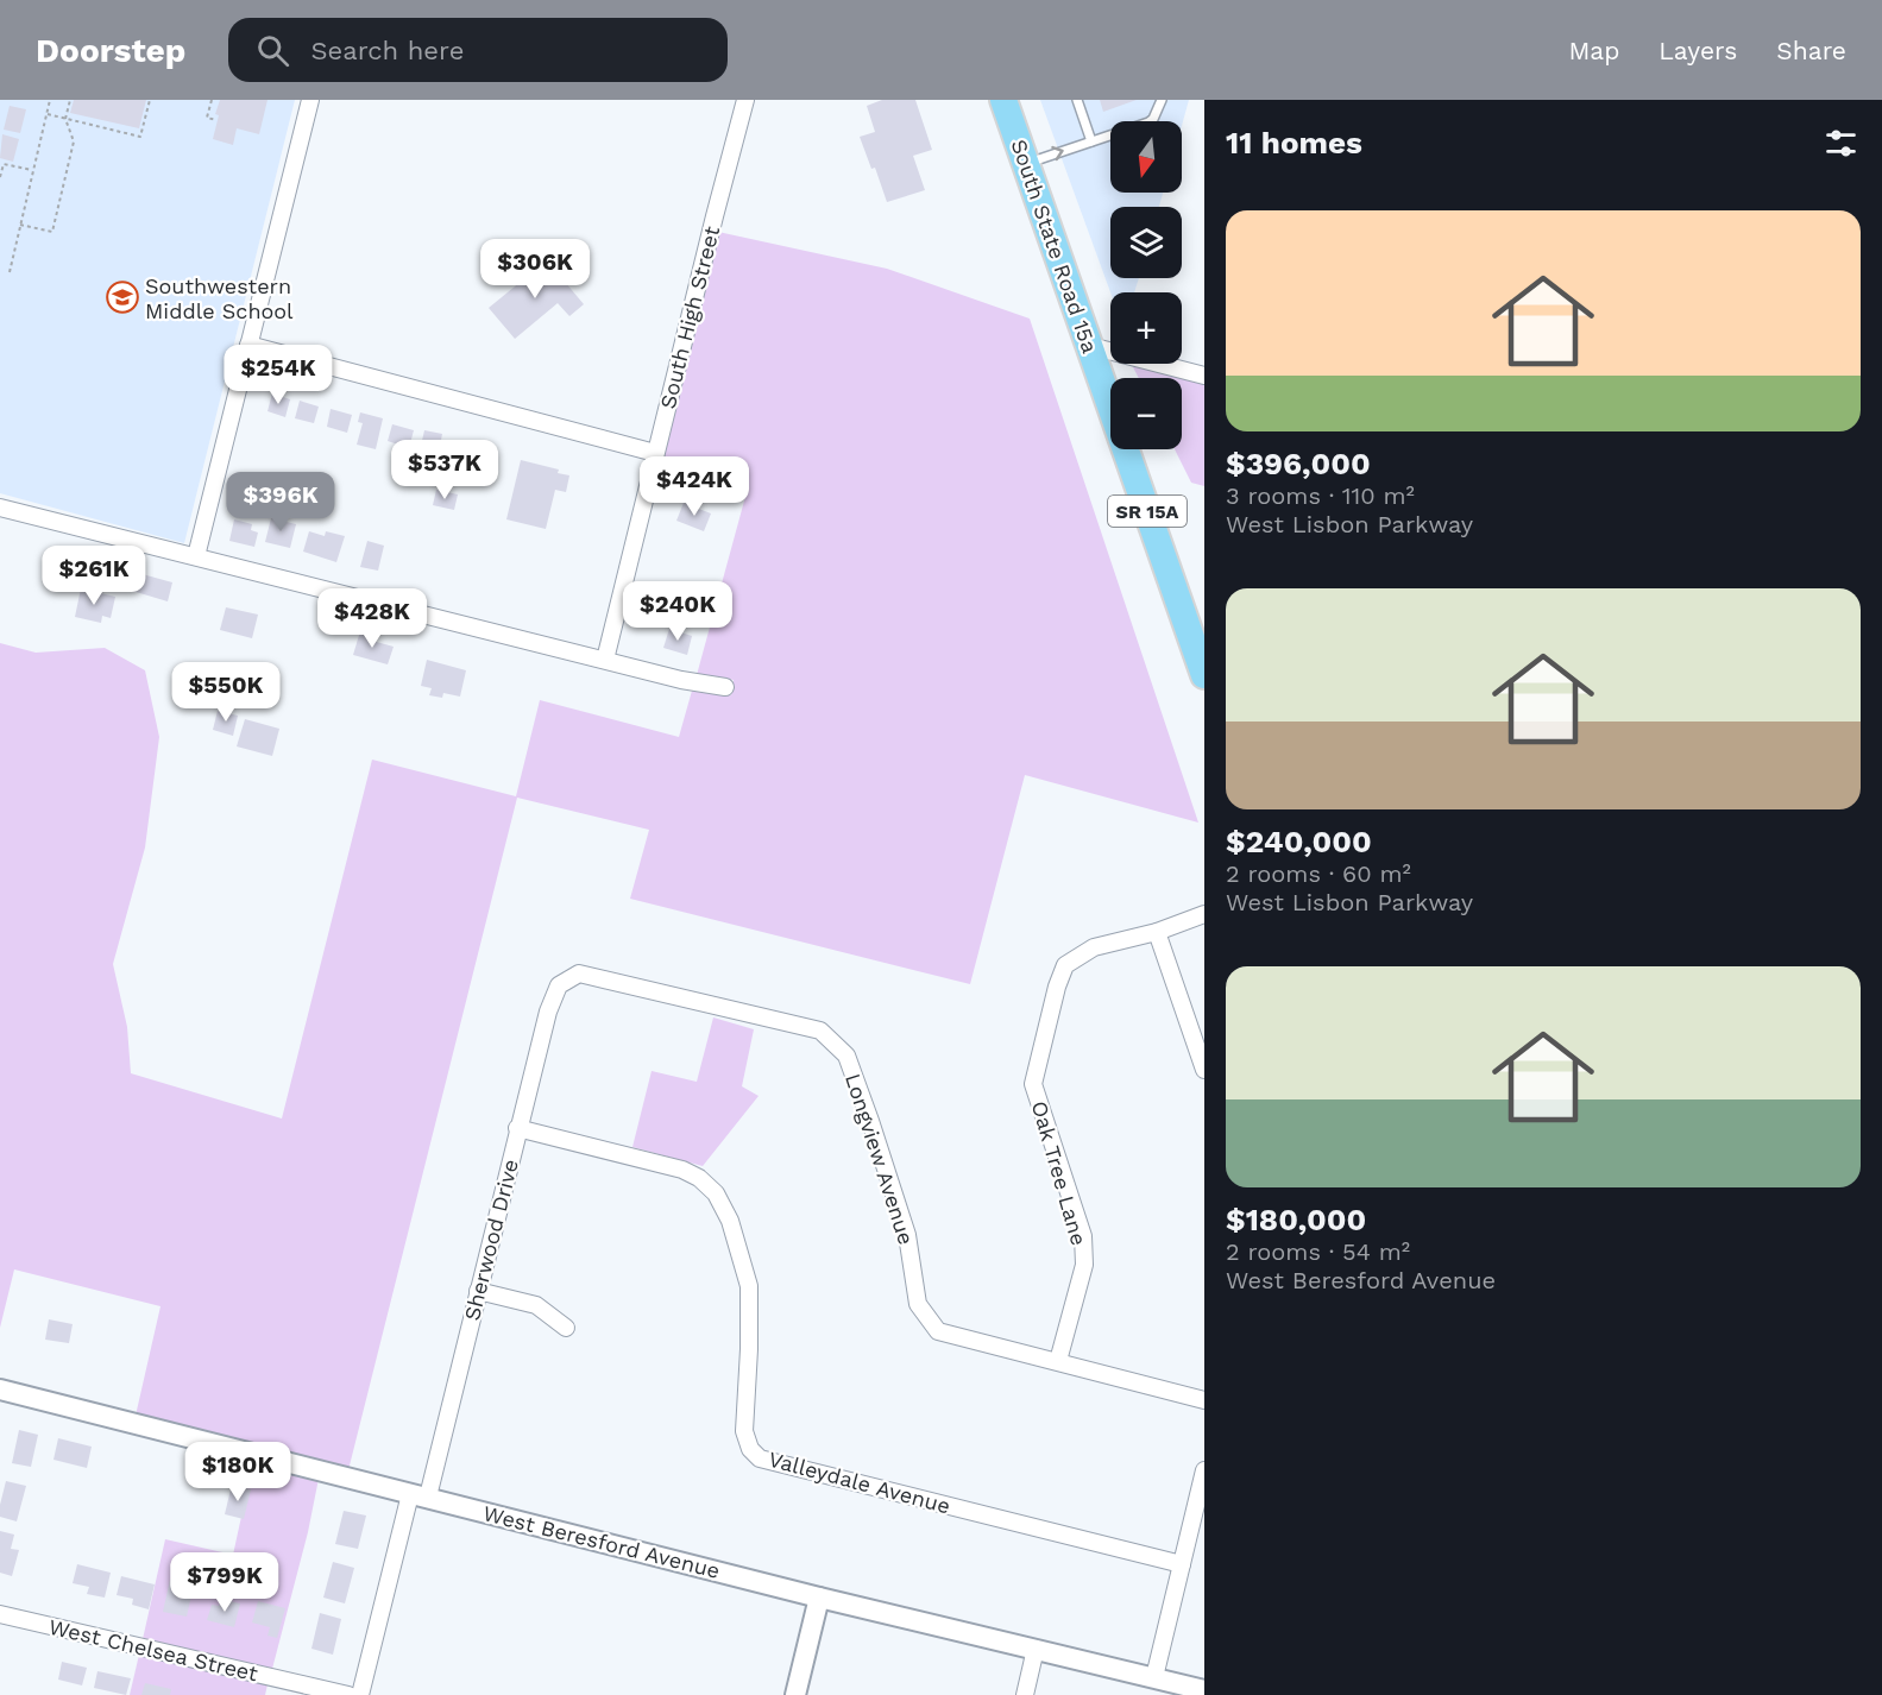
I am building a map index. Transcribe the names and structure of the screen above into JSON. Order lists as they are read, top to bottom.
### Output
{
  "streets": {
    "highway": ["South State Road 15a", "SR 15A"],
    "street": [
      "South High Street",
      "Longview Avenue",
      "Oak Tree Lane",
      "Sherwood Drive",
      "Valleydale Avenue",
      "West Beresford Avenue",
      "West Chelsea Street"
    ]
  },
  "crossings": [
    ["Longview Avenue", "Oak Tree Lane"],
    ["Longview Avenue", "Sherwood Drive"],
    ["Sherwood Drive", "Valleydale Avenue"],
    ["Sherwood Drive", "West Beresford Avenue"]
  ],
  "places": {
    "school or university": ["Southwestern Middle School"]
  },
  "north": "bottom",
  "page": {
    "header": "Doorstep",
    "search": "Search here",
    "nav": ["Map", "Layers", "Share"],
    "heading": "11 homes",
    "map_buttons": ["+", "−"],
    "list": [
      {
        "name": "$396,000",
        "note": "3 rooms · 110 m² · West Lisbon Parkway"
      },
      {
        "name": "$240,000",
        "note": "2 rooms · 60 m² · West Lisbon Parkway"
      },
      {
        "name": "$180,000",
        "note": "2 rooms · 54 m² · West Beresford Avenue"
      }
    ],
    "price": [
      "$306K",
      "$254K",
      "$537K",
      "$424K",
      "$396K",
      "$261K",
      "$240K",
      "$428K",
      "$550K",
      "$180K",
      "$799K"
    ]
  }
}
